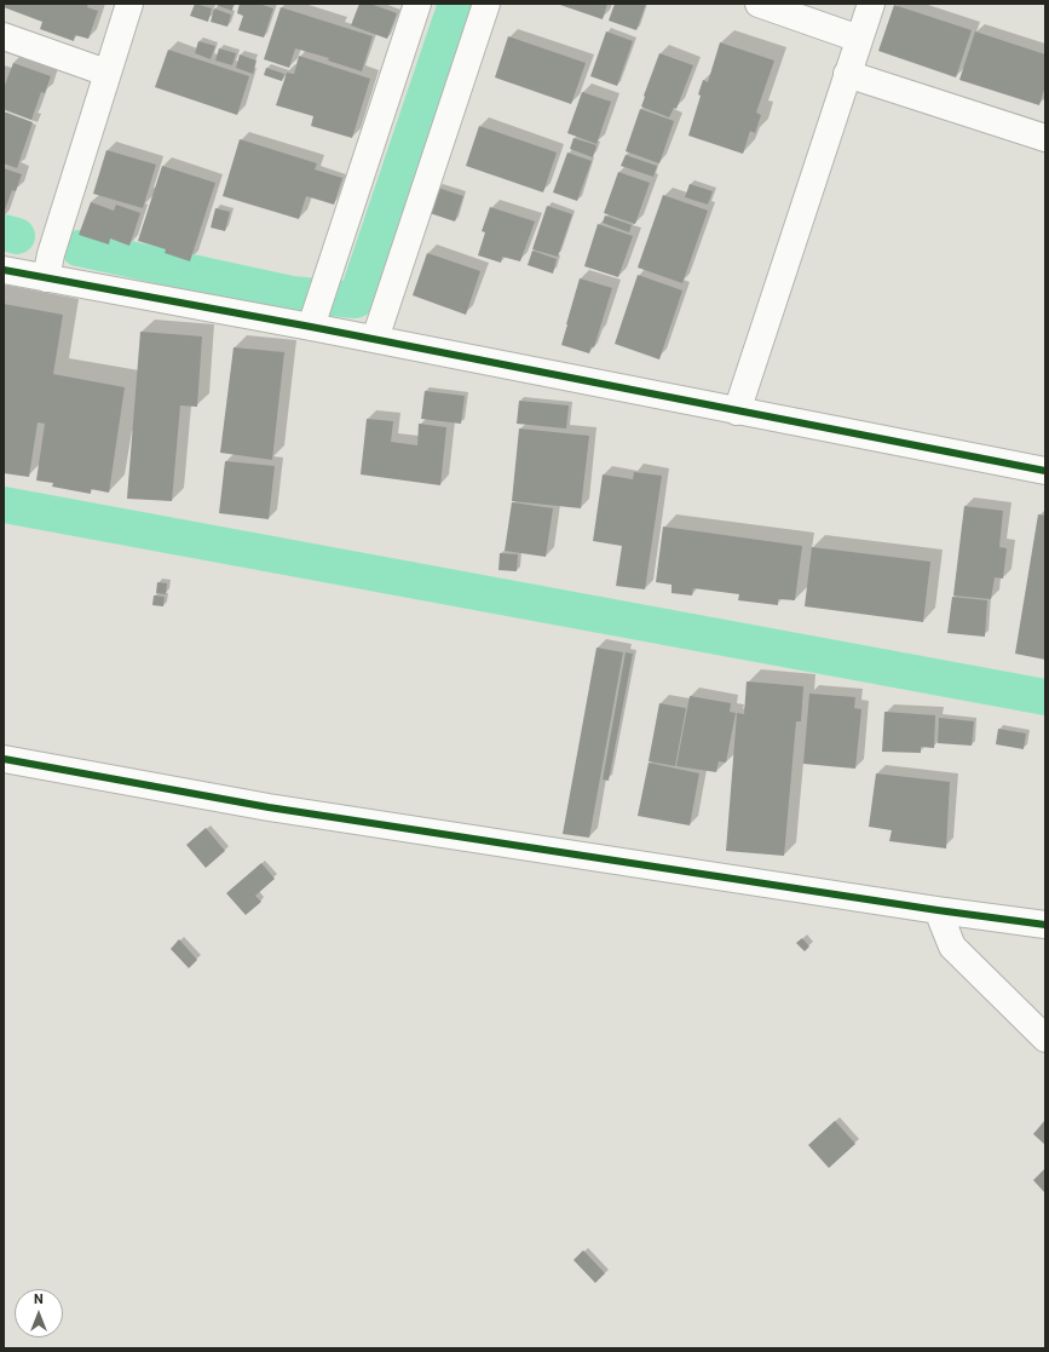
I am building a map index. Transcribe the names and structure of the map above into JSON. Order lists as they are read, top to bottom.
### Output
{
  "north": "top"
}
